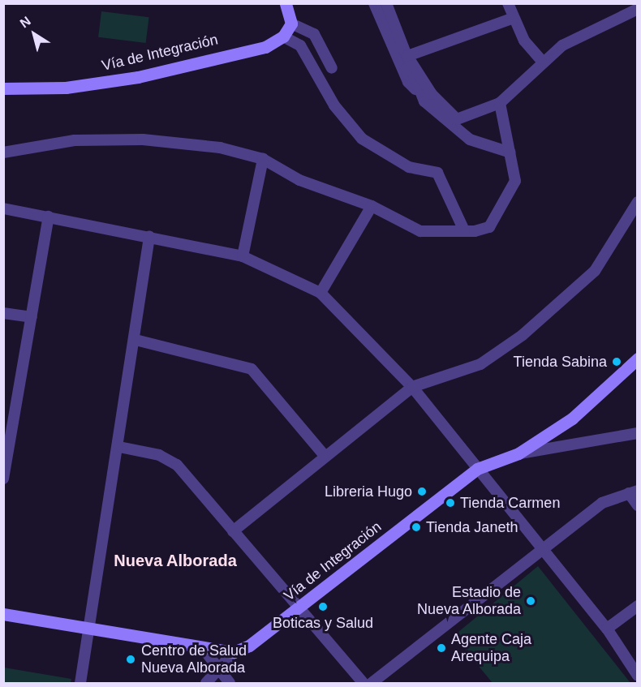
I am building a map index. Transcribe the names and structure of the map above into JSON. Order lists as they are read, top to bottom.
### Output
{
  "streets": {
    "main road": ["Vía de Integración"]
  },
  "districts": ["Nueva Alborada"],
  "places": [
    "Tienda Sabina",
    "Libreria Hugo",
    "Tienda Carmen",
    "Tienda Janeth",
    "Estadio de Nueva Alborada",
    "Boticas y Salud",
    "Agente Caja Arequipa",
    "Centro de Salud Nueva Alborada"
  ],
  "north": "top left"
}
